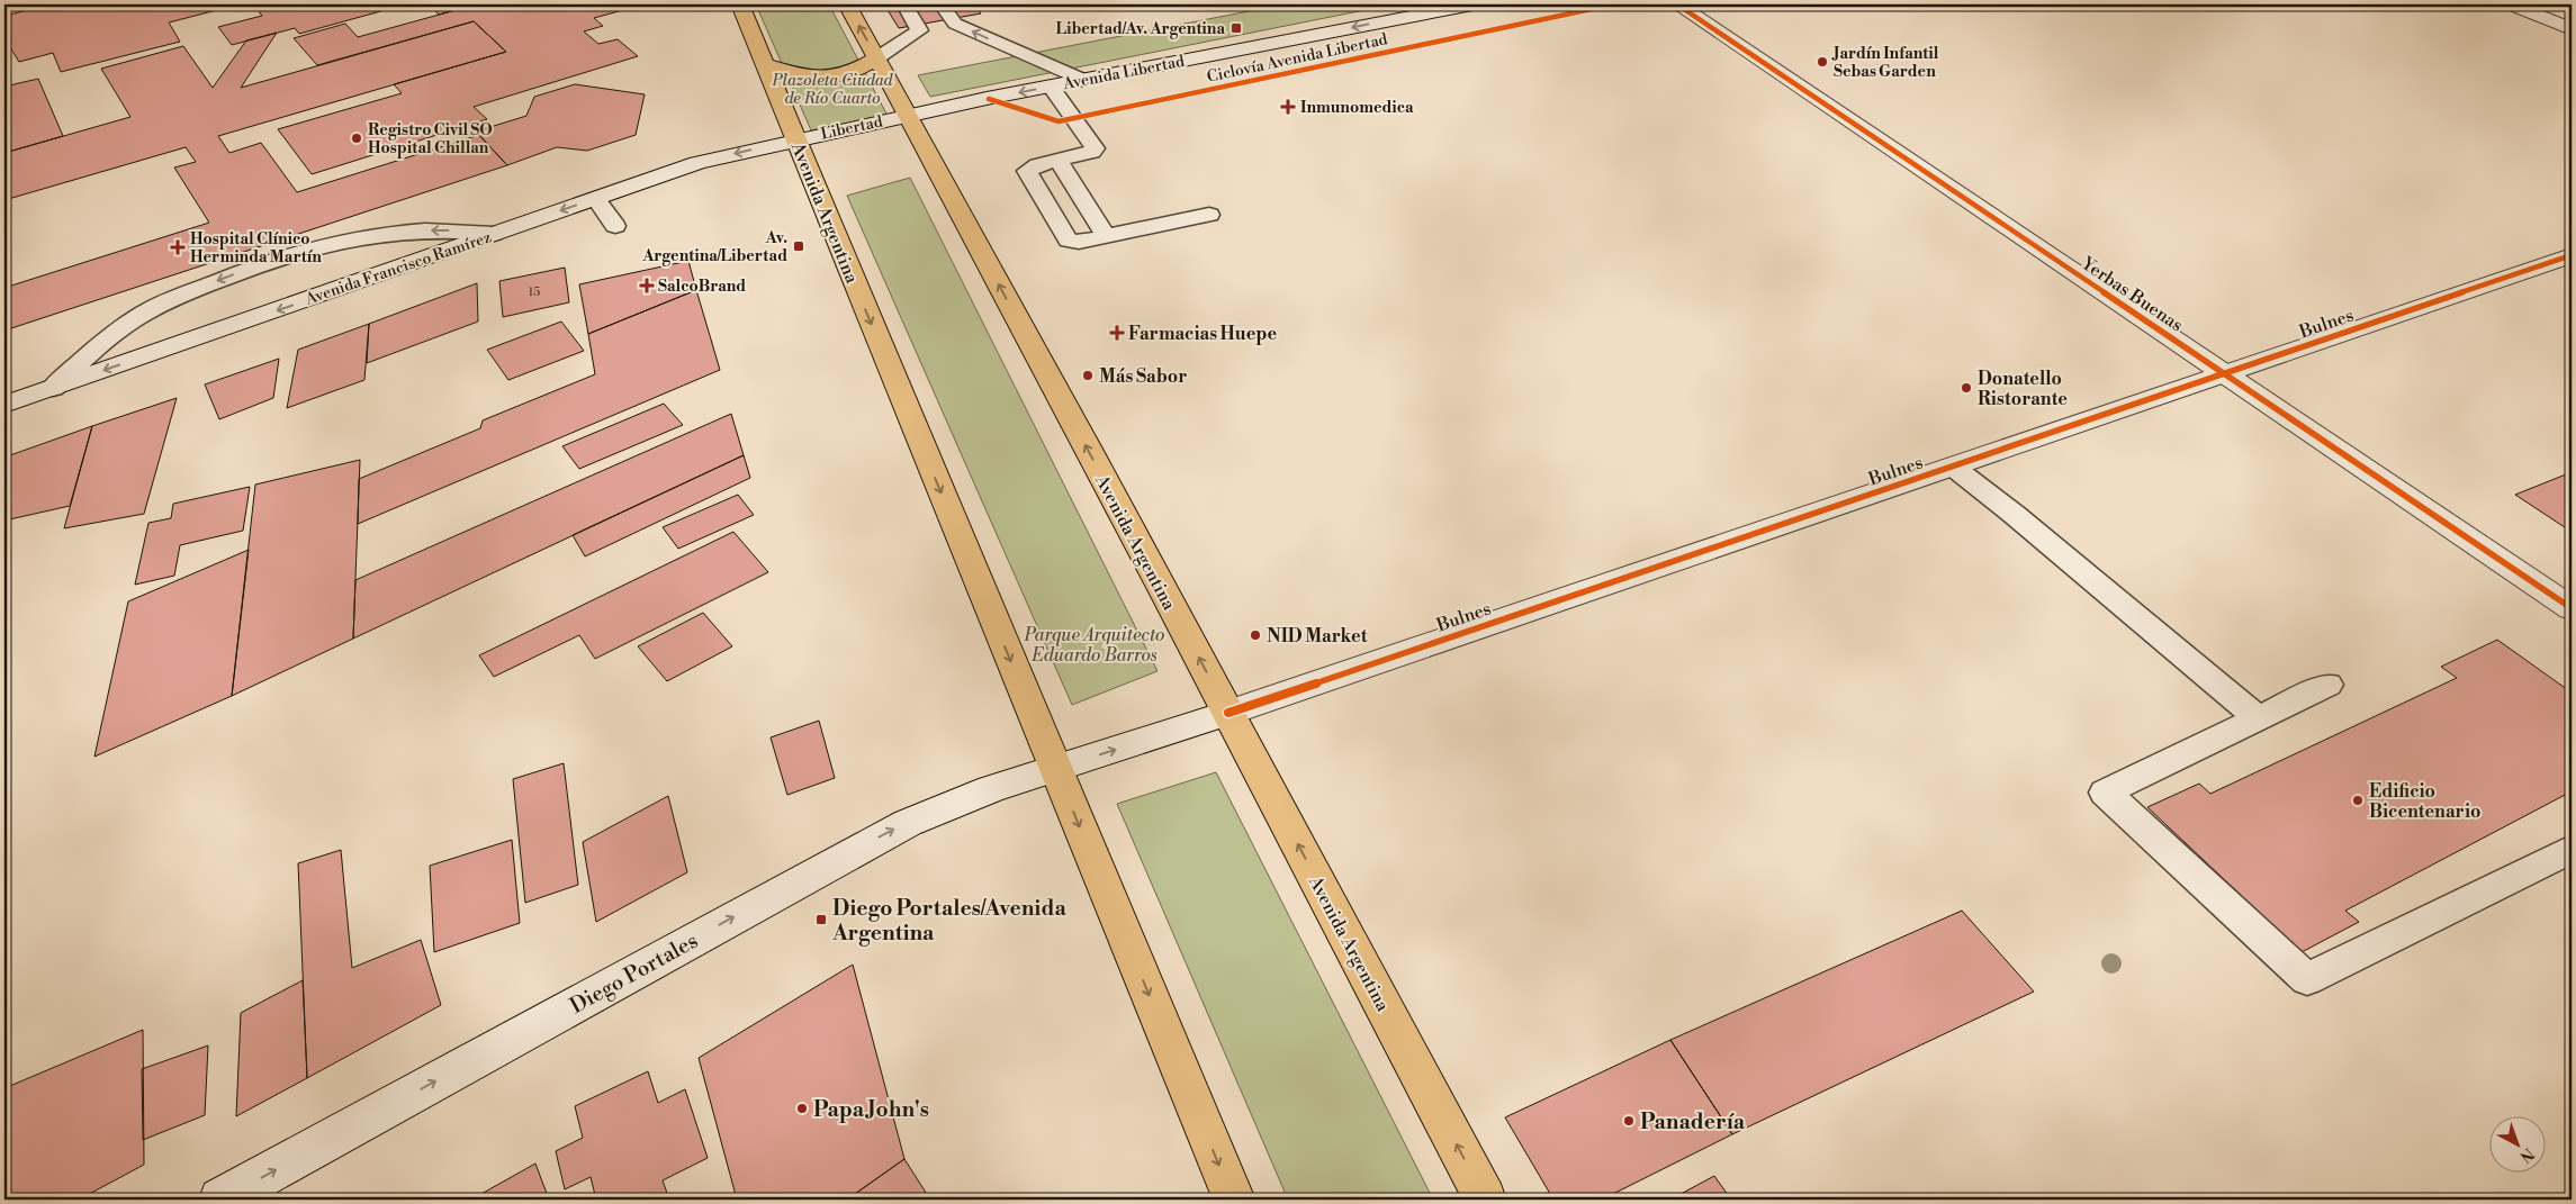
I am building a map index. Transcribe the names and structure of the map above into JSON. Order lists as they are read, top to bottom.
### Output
{
  "streets": {
    "main road": ["Avenida Argentina"],
    "street": [
      "Avenida Libertad",
      "Libertad",
      "Avenida Francisco Ramírez",
      "Yerbas Buenas",
      "Bulnes",
      "Diego Portales"
    ],
    "cycle path": ["Ciclovía Avenida Libertad"]
  },
  "crossings": [
    ["Avenida Libertad", "Libertad"],
    ["Avenida Libertad", "Avenida Argentina"],
    ["Libertad", "Avenida Argentina"],
    ["Libertad", "Avenida Francisco Ramírez"],
    ["Avenida Argentina", "Avenida Francisco Ramírez"],
    ["Avenida Argentina", "Bulnes"],
    ["Avenida Argentina", "Diego Portales"],
    ["Yerbas Buenas", "Bulnes"],
    ["Bulnes", "Diego Portales"]
  ],
  "one_way": ["Avenida Libertad", "Avenida Francisco Ramírez", "Diego Portales"],
  "parks": ["Plazoleta Ciudad de Río Cuarto", "Parque Arquitecto Eduardo Barros"],
  "places": {
    "transit": ["Libertad/Av. Argentina", "Av. Argentina/Libertad", "Diego Portales/Avenida Argentina"],
    "other": [
      "Jardín Infantil Sebas Garden",
      "Registro Civil SO Hospital Chillan",
      "Más Sabor",
      "Donatello Ristorante",
      "NID Market",
      "Edificio Bicentenario",
      "Papa John's",
      "Panadería"
    ],
    "health": [
      "Inmunomedica",
      "Hospital Clínico Herminda Martín",
      "SalcoBrand",
      "Farmacias Huepe"
    ]
  },
  "house_numbers": ["15"],
  "north": "bottom right"
}
